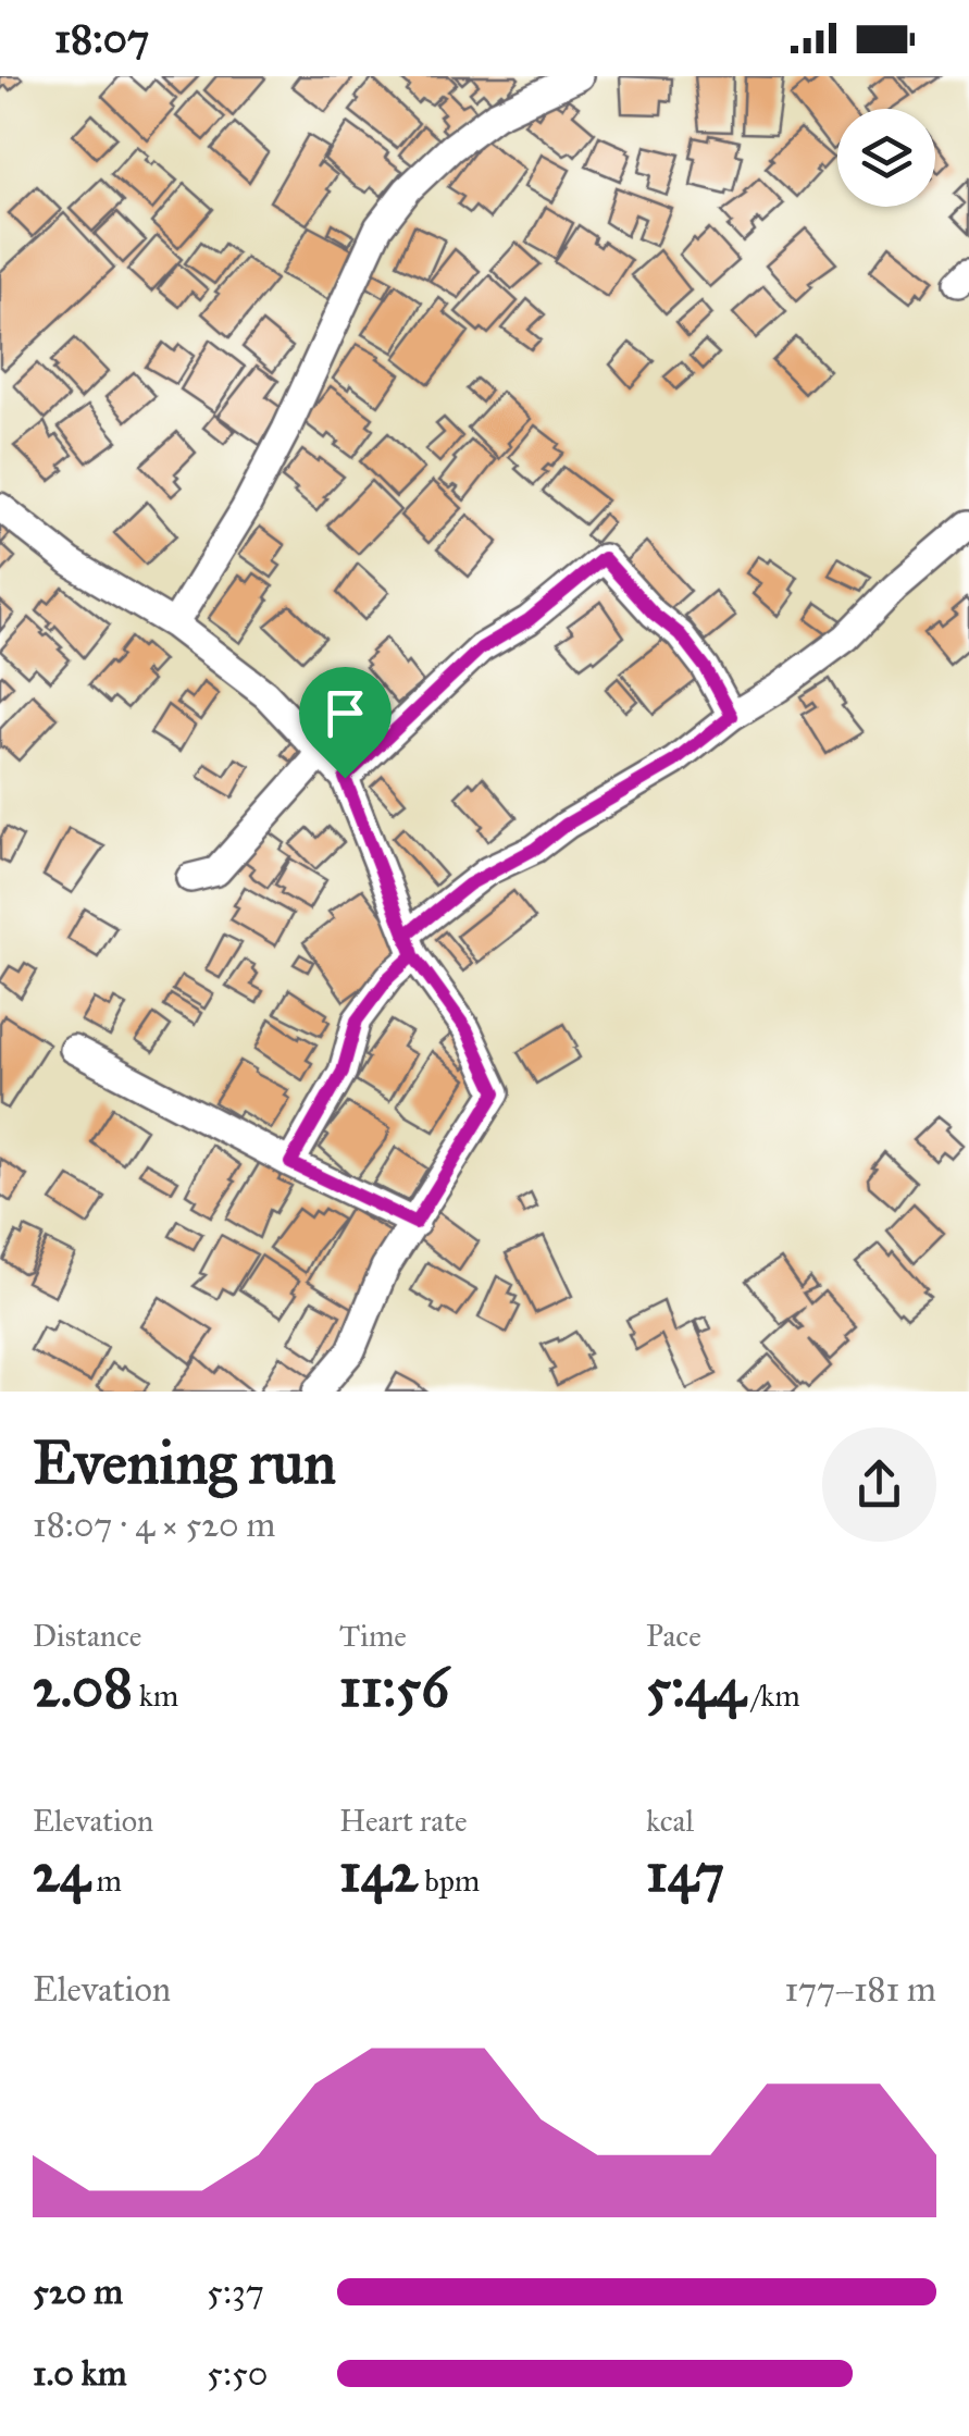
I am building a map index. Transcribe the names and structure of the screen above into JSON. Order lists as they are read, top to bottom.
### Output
{
  "page": {
    "status": "18:07",
    "heading": ["Evening run", "18:07 · 4 × 520 m"],
    "stats": [
      ["Distance", "2.08 km"],
      ["Time", "11:56"],
      ["Pace", "5:44 /km"],
      ["Elevation", "24 m"],
      ["Heart rate", "142 bpm"],
      ["kcal", "147"]
    ],
    "chart": ["Elevation", "177–181 m"],
    "list": [
      {
        "name": "520 m",
        "note": "5:37"
      },
      {
        "name": "1.0 km",
        "note": "5:50"
      }
    ]
  }
}
